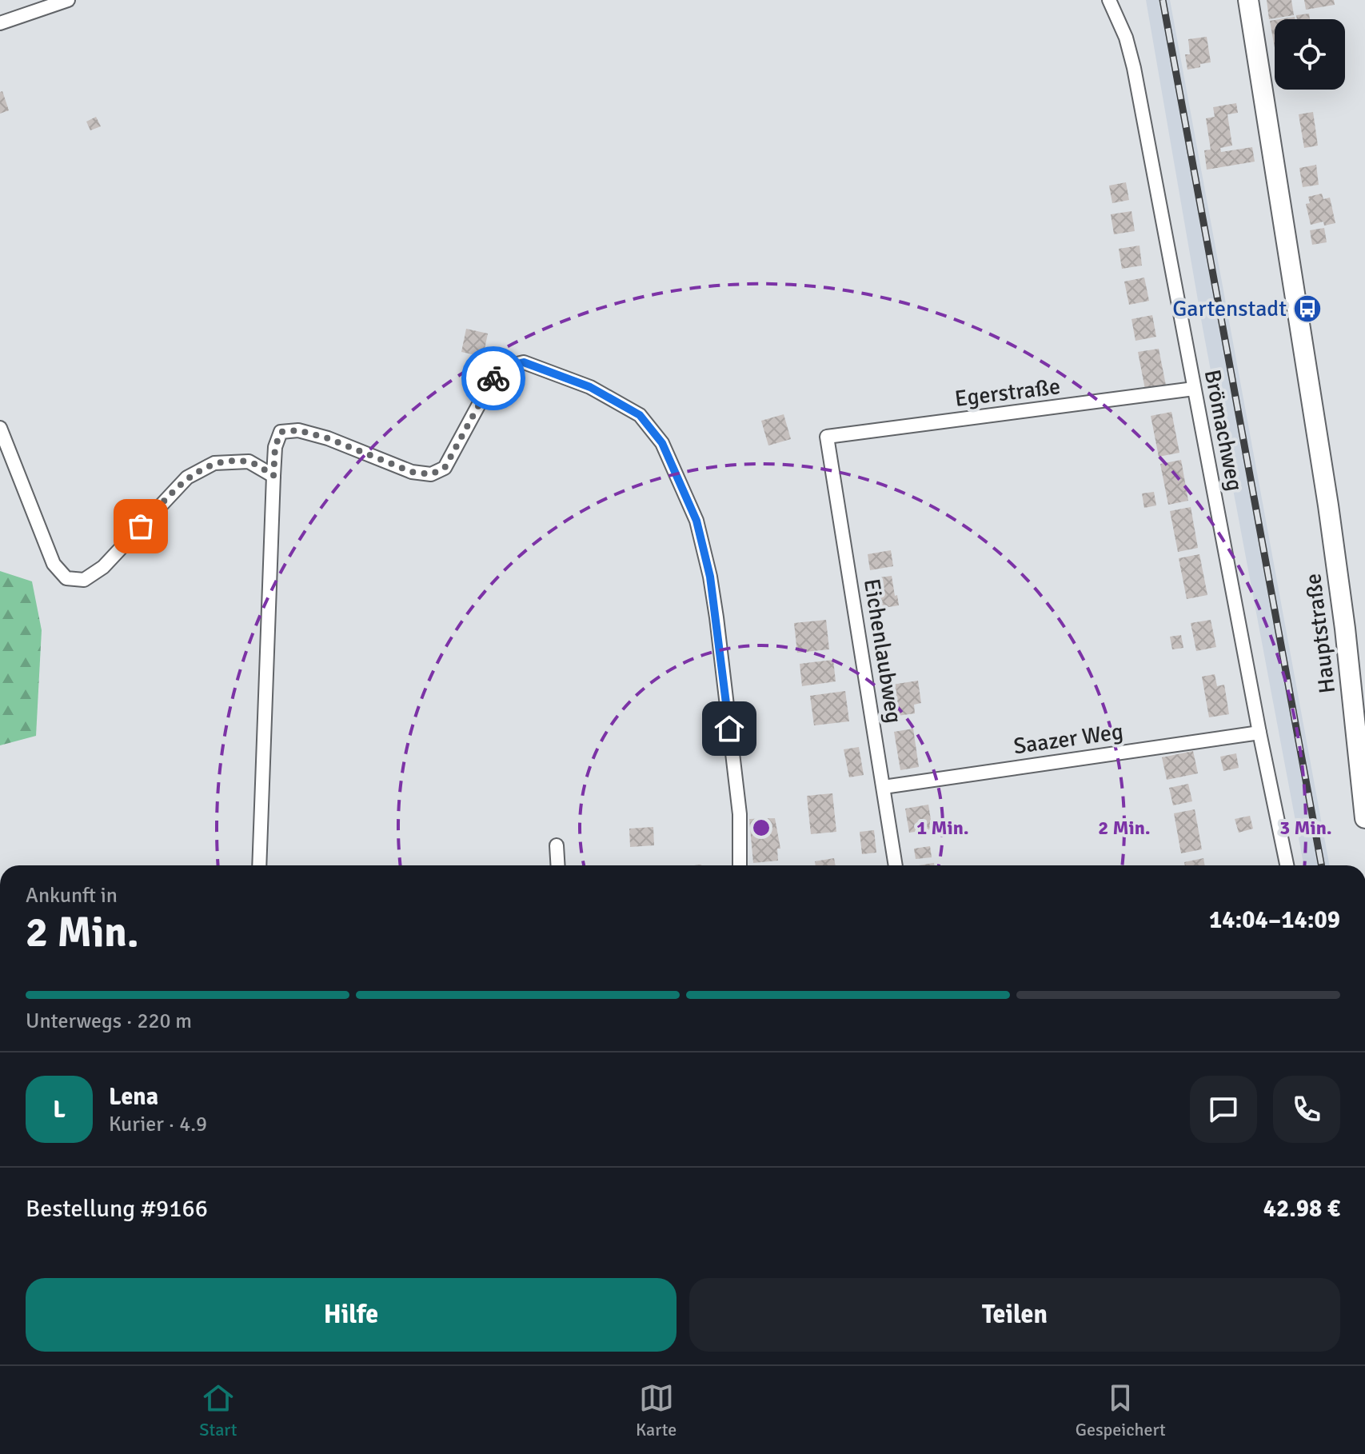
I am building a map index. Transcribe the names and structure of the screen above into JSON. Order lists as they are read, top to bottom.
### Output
{
  "streets": {
    "street": [
      "Egerstraße",
      "Brömachweg",
      "Hauptstraße",
      "Eichenlaubweg",
      "Saazer Weg"
    ]
  },
  "crossings": [
    ["Egerstraße", "Brömachweg"],
    ["Egerstraße", "Eichenlaubweg"],
    ["Brömachweg", "Saazer Weg"],
    ["Eichenlaubweg", "Saazer Weg"]
  ],
  "places": {
    "bus stop": ["Gartenstadt"]
  },
  "page": {
    "heading": ["2 Min.", "Ankunft in", "14:04–14:09"],
    "panel": [
      "Lena",
      "Kurier · 4.9",
      "Bestellung #9166",
      "42.98 €"
    ],
    "bar": "Unterwegs · 220 m",
    "round": "L",
    "buttons": ["Hilfe", "Teilen"],
    "tabs": ["Start", "Karte", "Gespeichert"]
  },
  "rings": ["1 Min.", "2 Min.", "3 Min."]
}
